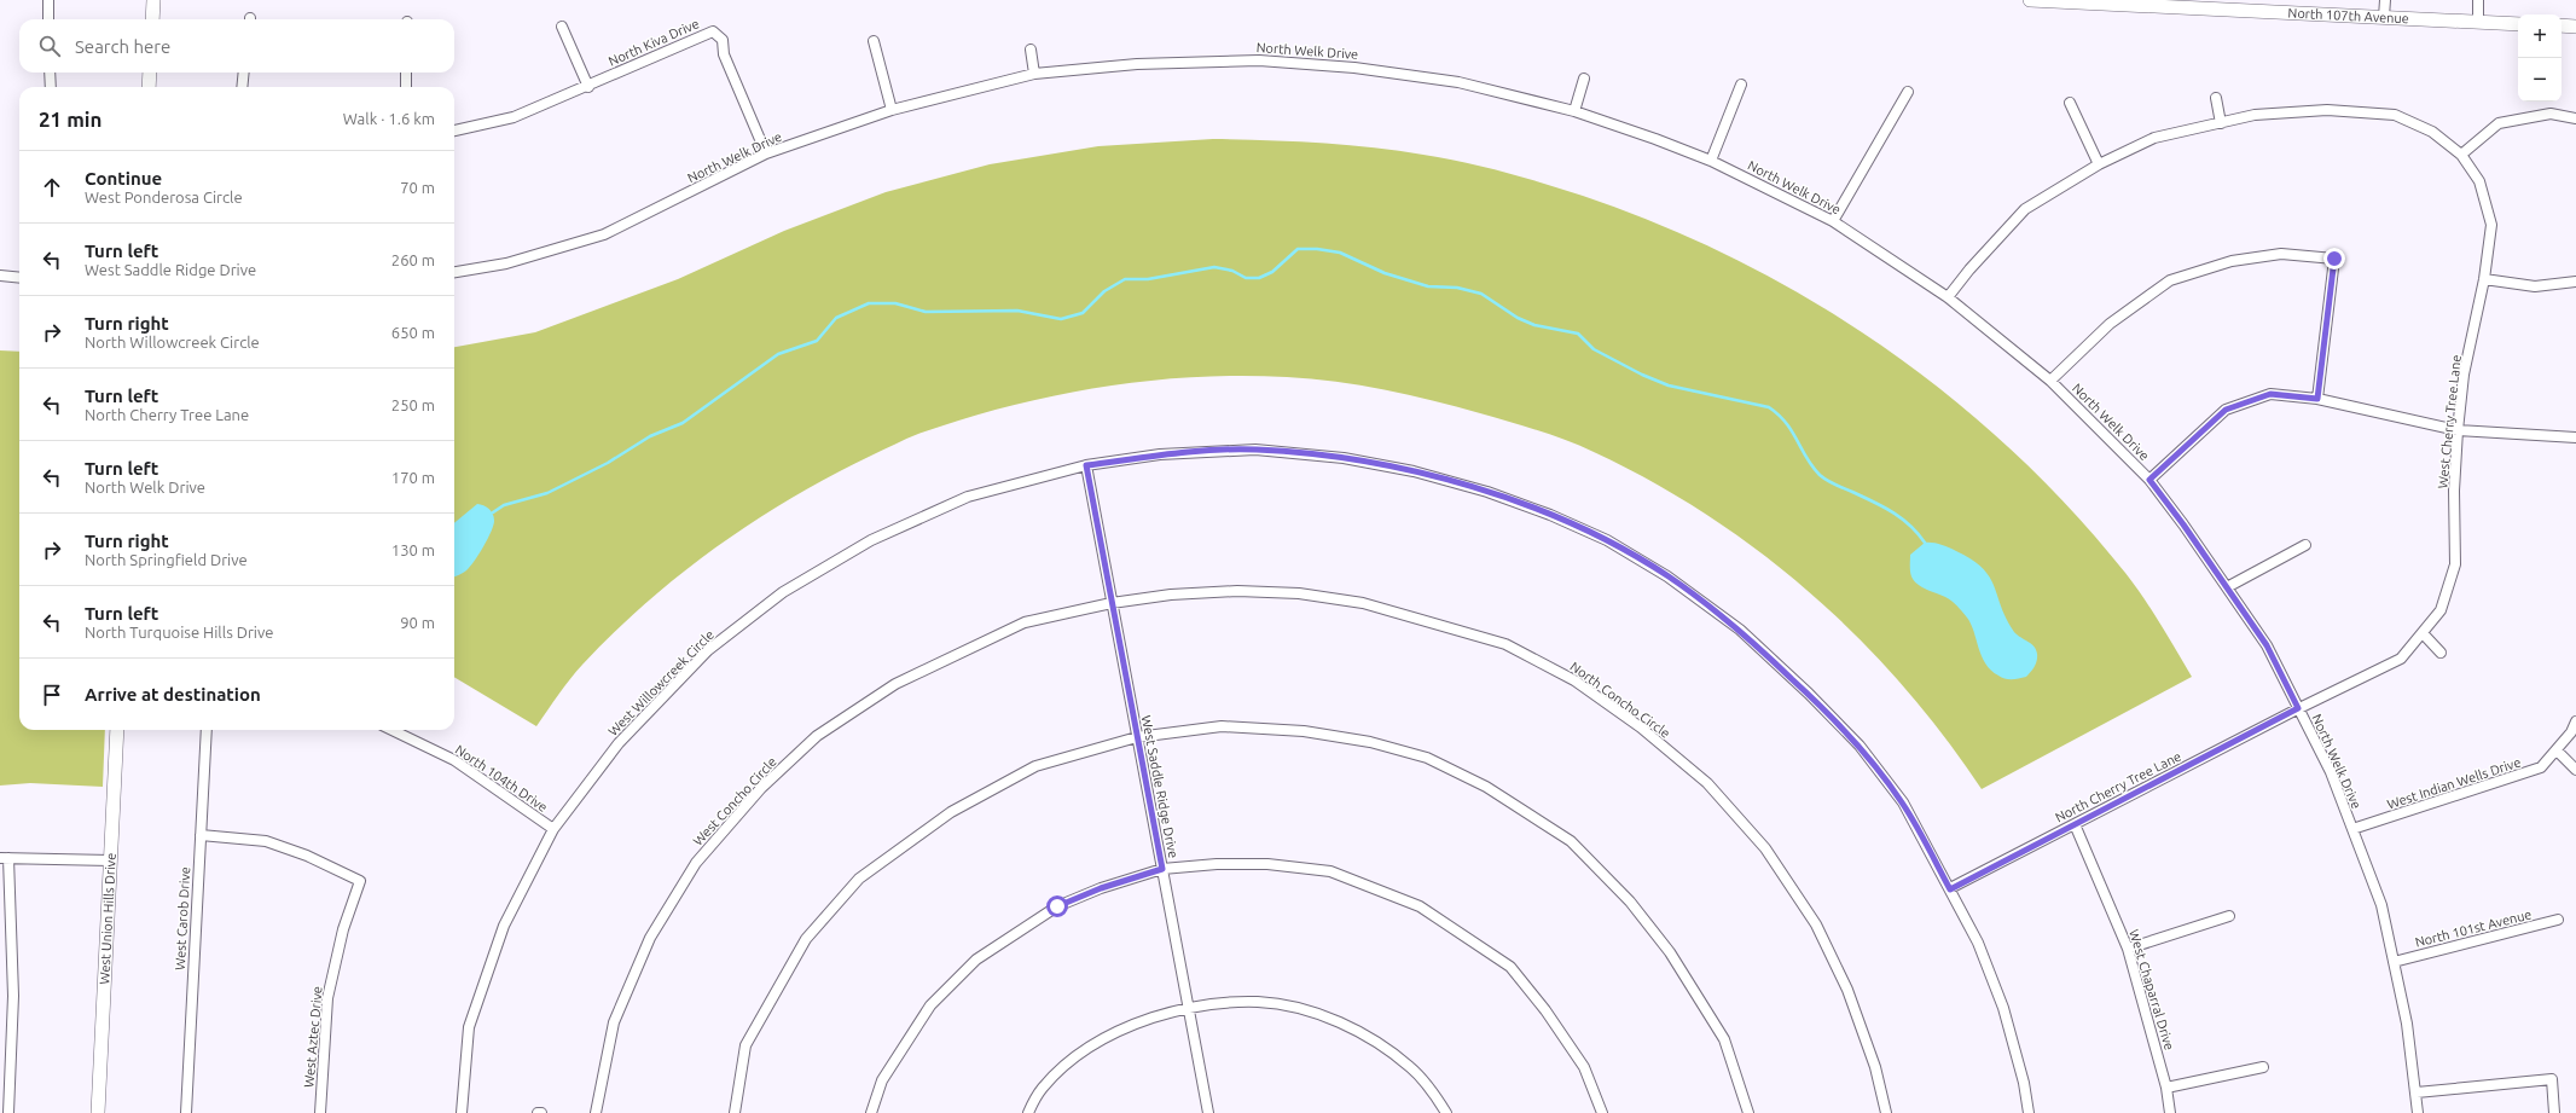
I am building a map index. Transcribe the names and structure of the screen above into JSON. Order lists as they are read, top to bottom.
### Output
{
  "streets": {
    "main road": ["North 107th Avenue", "West Union Hills Drive"],
    "street": [
      "North Kiva Drive",
      "North Welk Drive",
      "West Cherry Tree Lane",
      "West Willowcreek Circle",
      "North Concho Circle",
      "North 104th Drive",
      "West Indian Wells Drive",
      "West Saddle Ridge Drive",
      "North Cherry Tree Lane",
      "West Concho Circle",
      "West Carob Drive",
      "North 101st Avenue",
      "West Chaparral Drive",
      "West Aztec Drive"
    ]
  },
  "crossings": [
    ["North Kiva Drive", "North Welk Drive"],
    ["North Welk Drive", "West Cherry Tree Lane"],
    ["North Welk Drive", "West Indian Wells Drive"],
    ["North Welk Drive", "North Cherry Tree Lane"],
    ["North Welk Drive", "North 101st Avenue"],
    ["West Cherry Tree Lane", "North Cherry Tree Lane"],
    ["West Willowcreek Circle", "North 104th Drive"],
    ["West Willowcreek Circle", "West Saddle Ridge Drive"],
    ["West Willowcreek Circle", "North Cherry Tree Lane"],
    ["North Concho Circle", "West Saddle Ridge Drive"],
    ["North Concho Circle", "West Concho Circle"],
    ["West Saddle Ridge Drive", "West Concho Circle"],
    ["North Cherry Tree Lane", "West Chaparral Drive"],
    ["West Carob Drive", "West Aztec Drive"]
  ],
  "page": {
    "map_buttons": ["+", "−"],
    "search": "Search here",
    "heading": ["21 min", "Walk · 1.6 km"],
    "list": [
      ["Continue", "West Ponderosa Circle", "70 m"],
      ["Turn left", "West Saddle Ridge Drive", "260 m"],
      ["Turn right", "North Willowcreek Circle", "650 m"],
      ["Turn left", "North Cherry Tree Lane", "250 m"],
      ["Turn left", "North Welk Drive", "170 m"],
      ["Turn right", "North Springfield Drive", "130 m"],
      ["Turn left", "North Turquoise Hills Drive", "90 m"],
      "Arrive at destination"
    ]
  }
}
